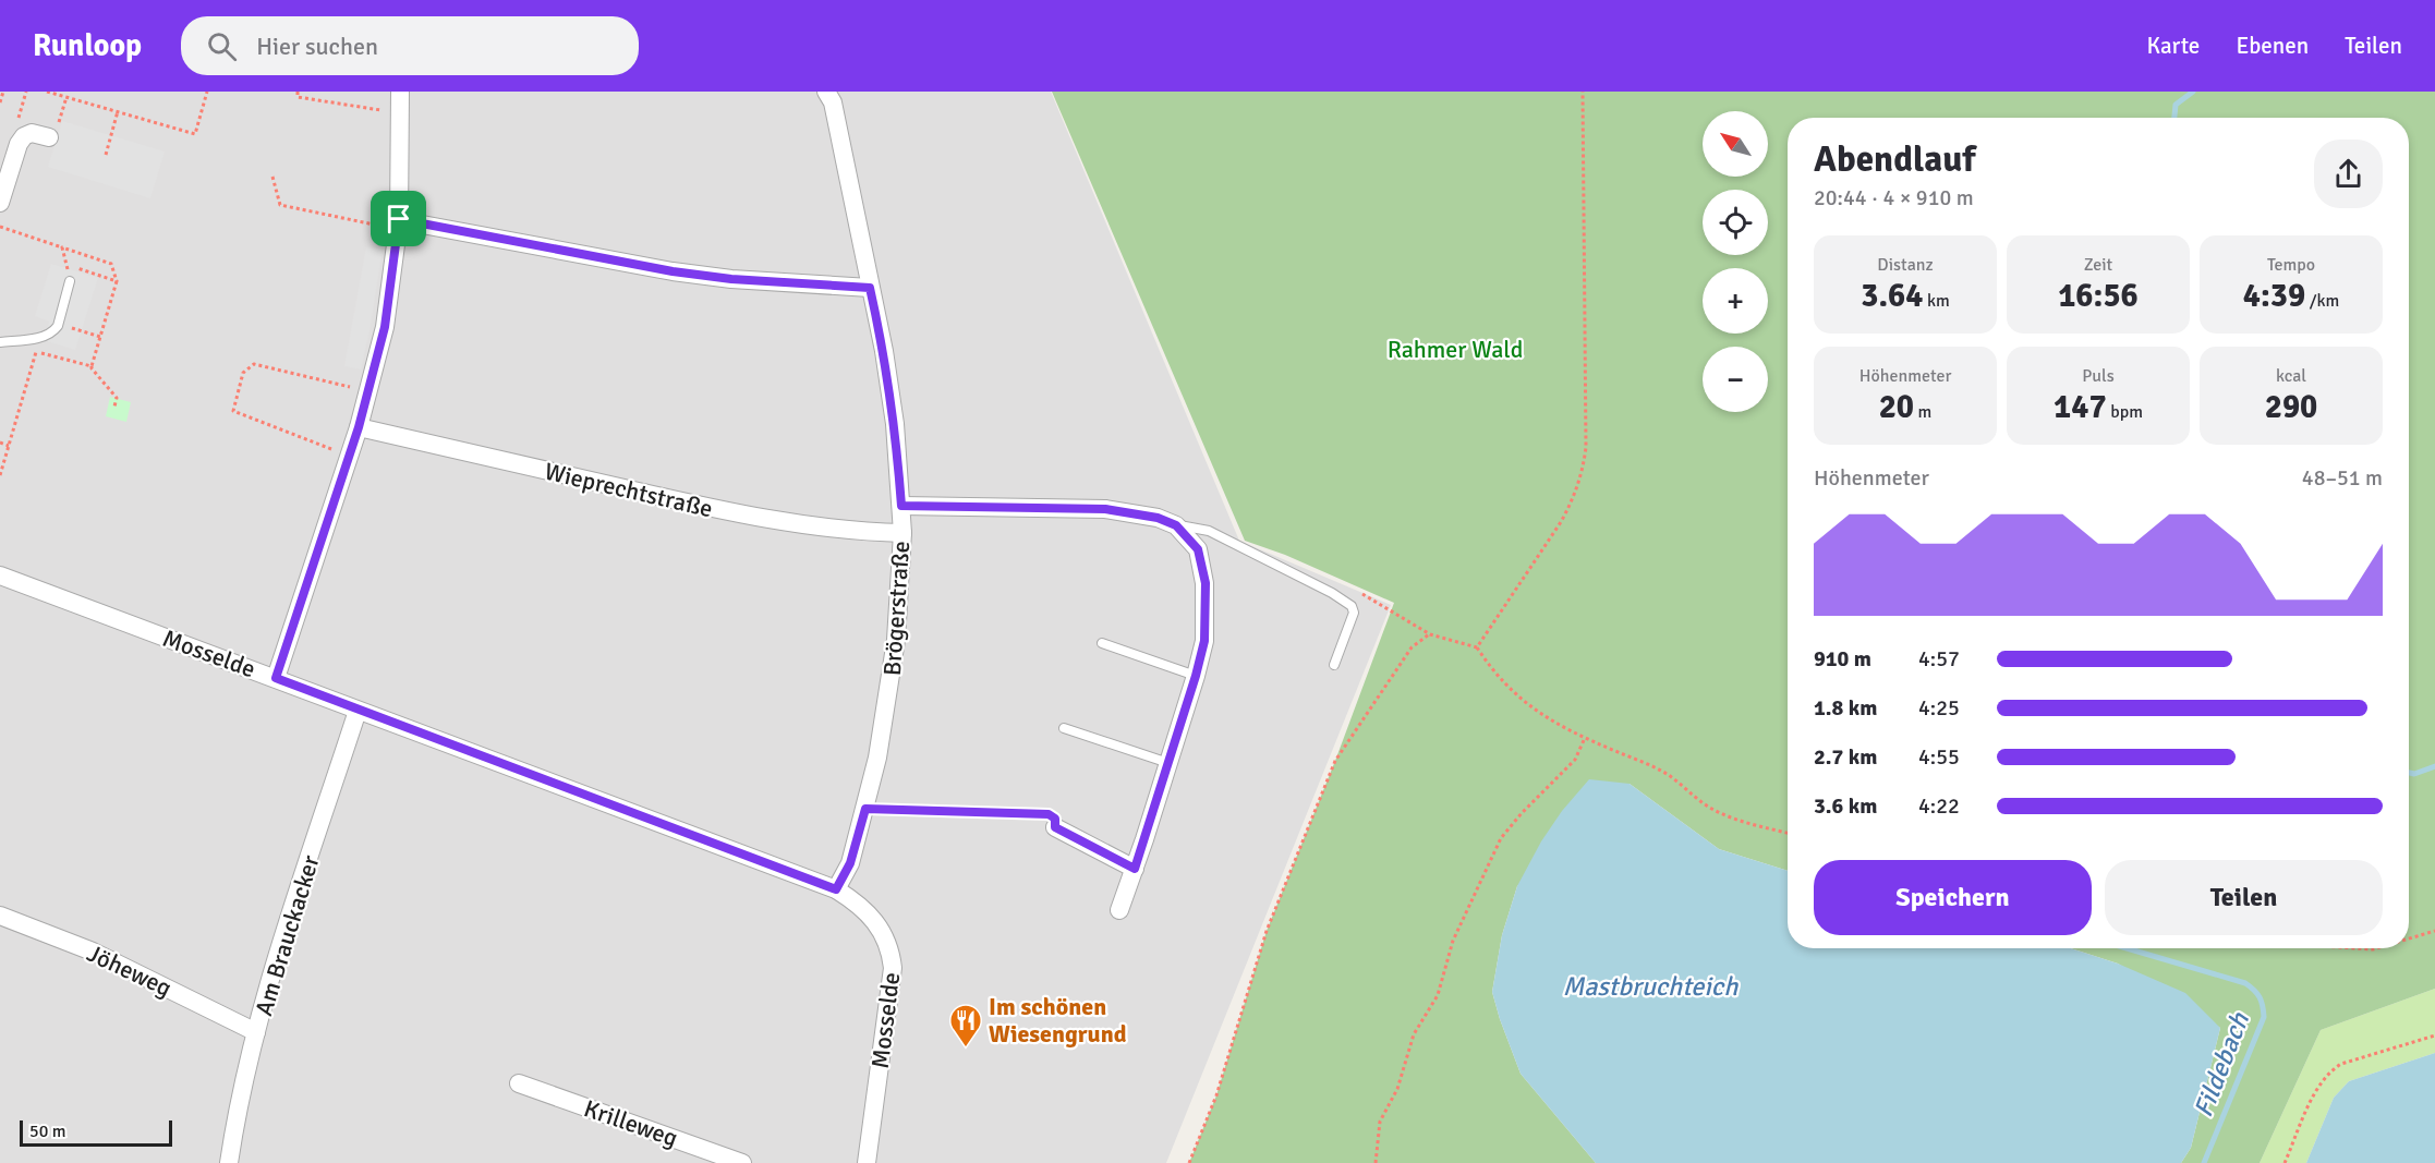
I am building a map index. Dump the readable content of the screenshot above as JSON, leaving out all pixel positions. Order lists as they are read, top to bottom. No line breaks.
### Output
{"streets":{"street":["Wieprechtstraße","Brögerstraße","Mosselde","Am Brauckacker","Jöheweg","Krilleweg"]},"crossings":[["Wieprechtstraße","Brögerstraße"],["Brögerstraße","Mosselde"],["Mosselde","Am Brauckacker"],["Am Brauckacker","Jöheweg"]],"water":["Mastbruchteich","Fildebach"],"parks":["Rahmer Wald"],"places":{"restaurant":["Im schönen Wiesengrund"]},"scale_bar":"50 m","north":"top left","page":{"header":"Runloop","search":"Hier suchen","nav":["Karte","Ebenen","Teilen"],"map_buttons":["+","−"],"heading":["Abendlauf","20:44 · 4 × 910 m"],"stats":[["Distanz","3.64 km"],["Zeit","16:56"],["Tempo","4:39 /km"],["Höhenmeter","20 m"],["Puls","147 bpm"],["kcal","290"]],"chart":["Höhenmeter","48–51 m"],"list":[{"name":"910 m","note":"4:57"},{"name":"1.8 km","note":"4:25"},{"name":"2.7 km","note":"4:55"},{"name":"3.6 km","note":"4:22"}],"buttons":["Speichern","Teilen"],"scale":"50 m"}}
